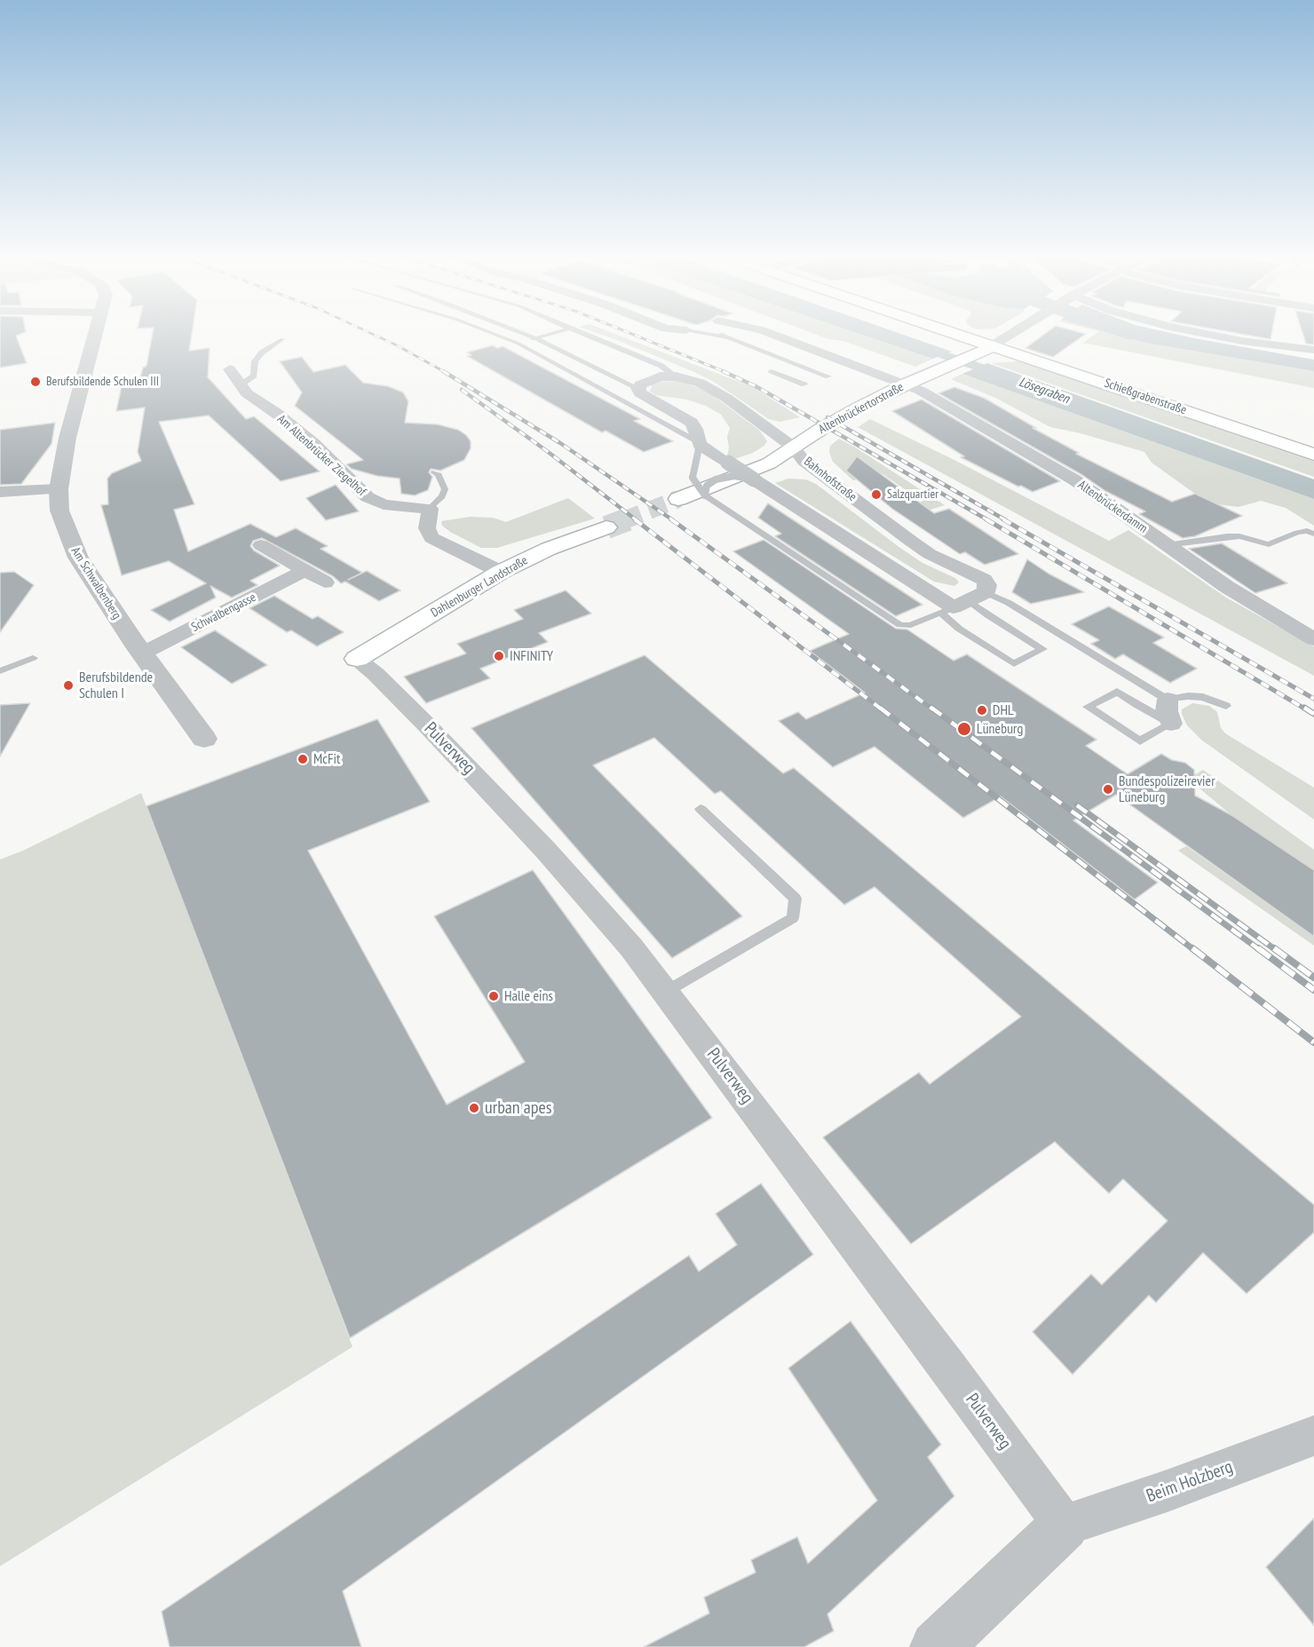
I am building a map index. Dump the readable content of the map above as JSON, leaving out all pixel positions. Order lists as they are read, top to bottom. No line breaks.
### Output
{"streets":{"main road":["Schießgrabenstraße","Altenbrückertorstraße","Dahlenburger Landstraße"],"street":["Am Altenbrücker Ziegelhof","Bahnhofstraße","Altenbrückerdamm","Am Schwalbenberg","Schwalbengasse","Pulverweg","Beim Holzberg"]},"crossings":[["Schießgrabenstraße","Altenbrückertorstraße"],["Altenbrückertorstraße","Bahnhofstraße"],["Altenbrückertorstraße","Altenbrückerdamm"],["Am Schwalbenberg","Schwalbengasse"],["Dahlenburger Landstraße","Pulverweg"],["Pulverweg","Beim Holzberg"]],"water":["Lösegraben"],"places":["Berufsbildende Schulen III","Salzquartier","INFINITY","Berufsbildende Schulen I","DHL","Lüneburg","McFit","Bundespolizeirevier Lüneburg","Halle eins","urban apes"]}
